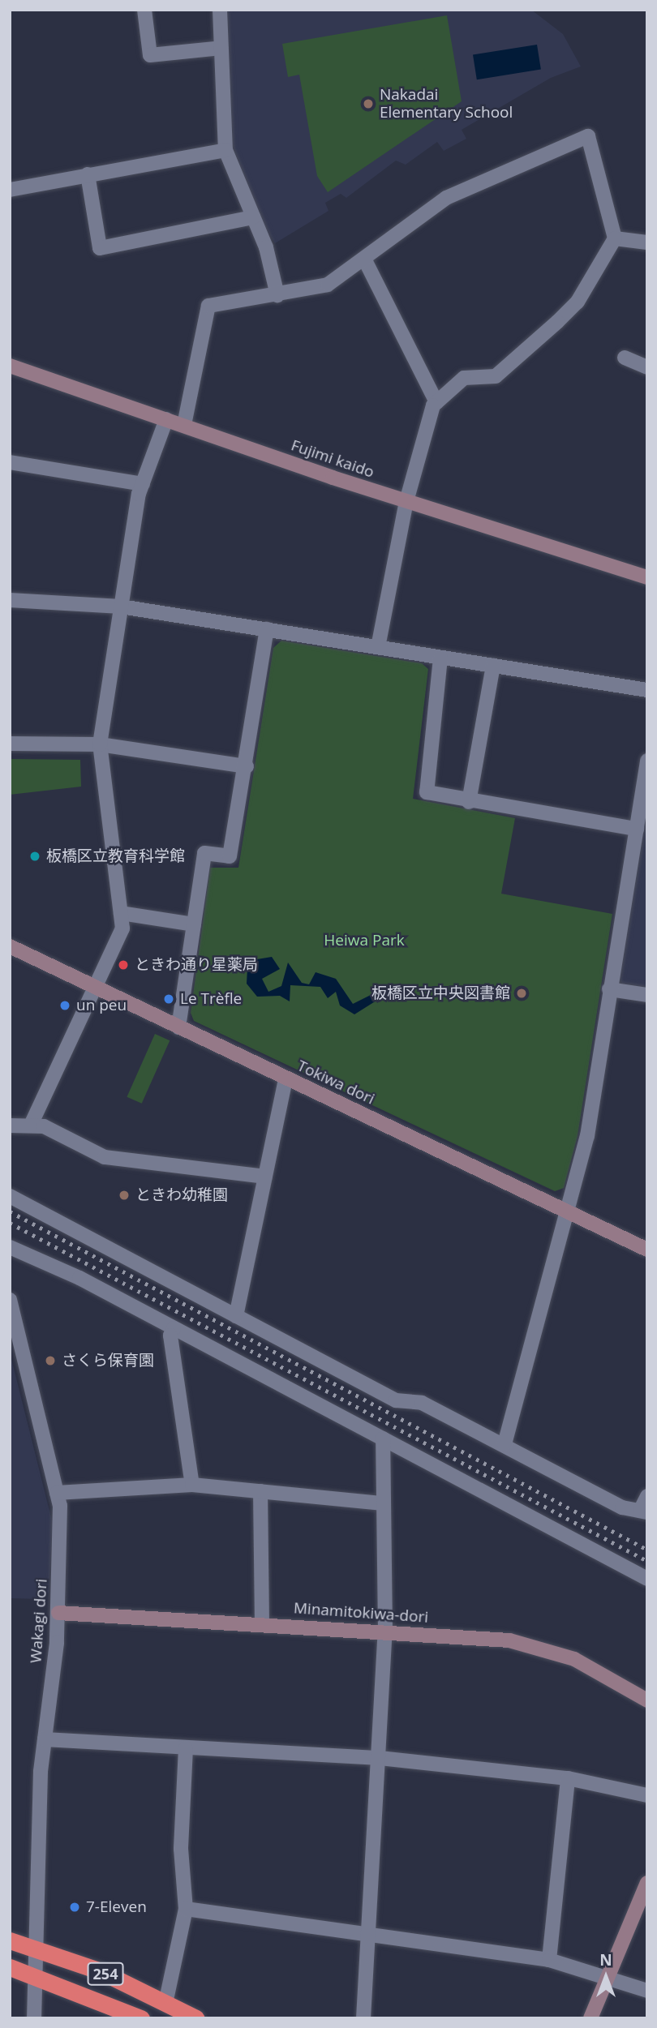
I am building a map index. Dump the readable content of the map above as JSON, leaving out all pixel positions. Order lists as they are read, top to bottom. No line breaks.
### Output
{"streets":{"highway":["254"],"street":["Fujimi kaido","Tokiwa dori","Minamitokiwa-dori","Wakagi dori"]},"crossings":[["Minamitokiwa-dori","Wakagi dori"],["Wakagi dori","254"]],"parks":["Heiwa Park"],"places":["Nakadai Elementary School","板橋区立教育科学館","ときわ通り星薬局","板橋区立中央図書館","Le Trèfle","un peu","ときわ幼稚園","さくら保育園","7-Eleven"],"north":"top"}
